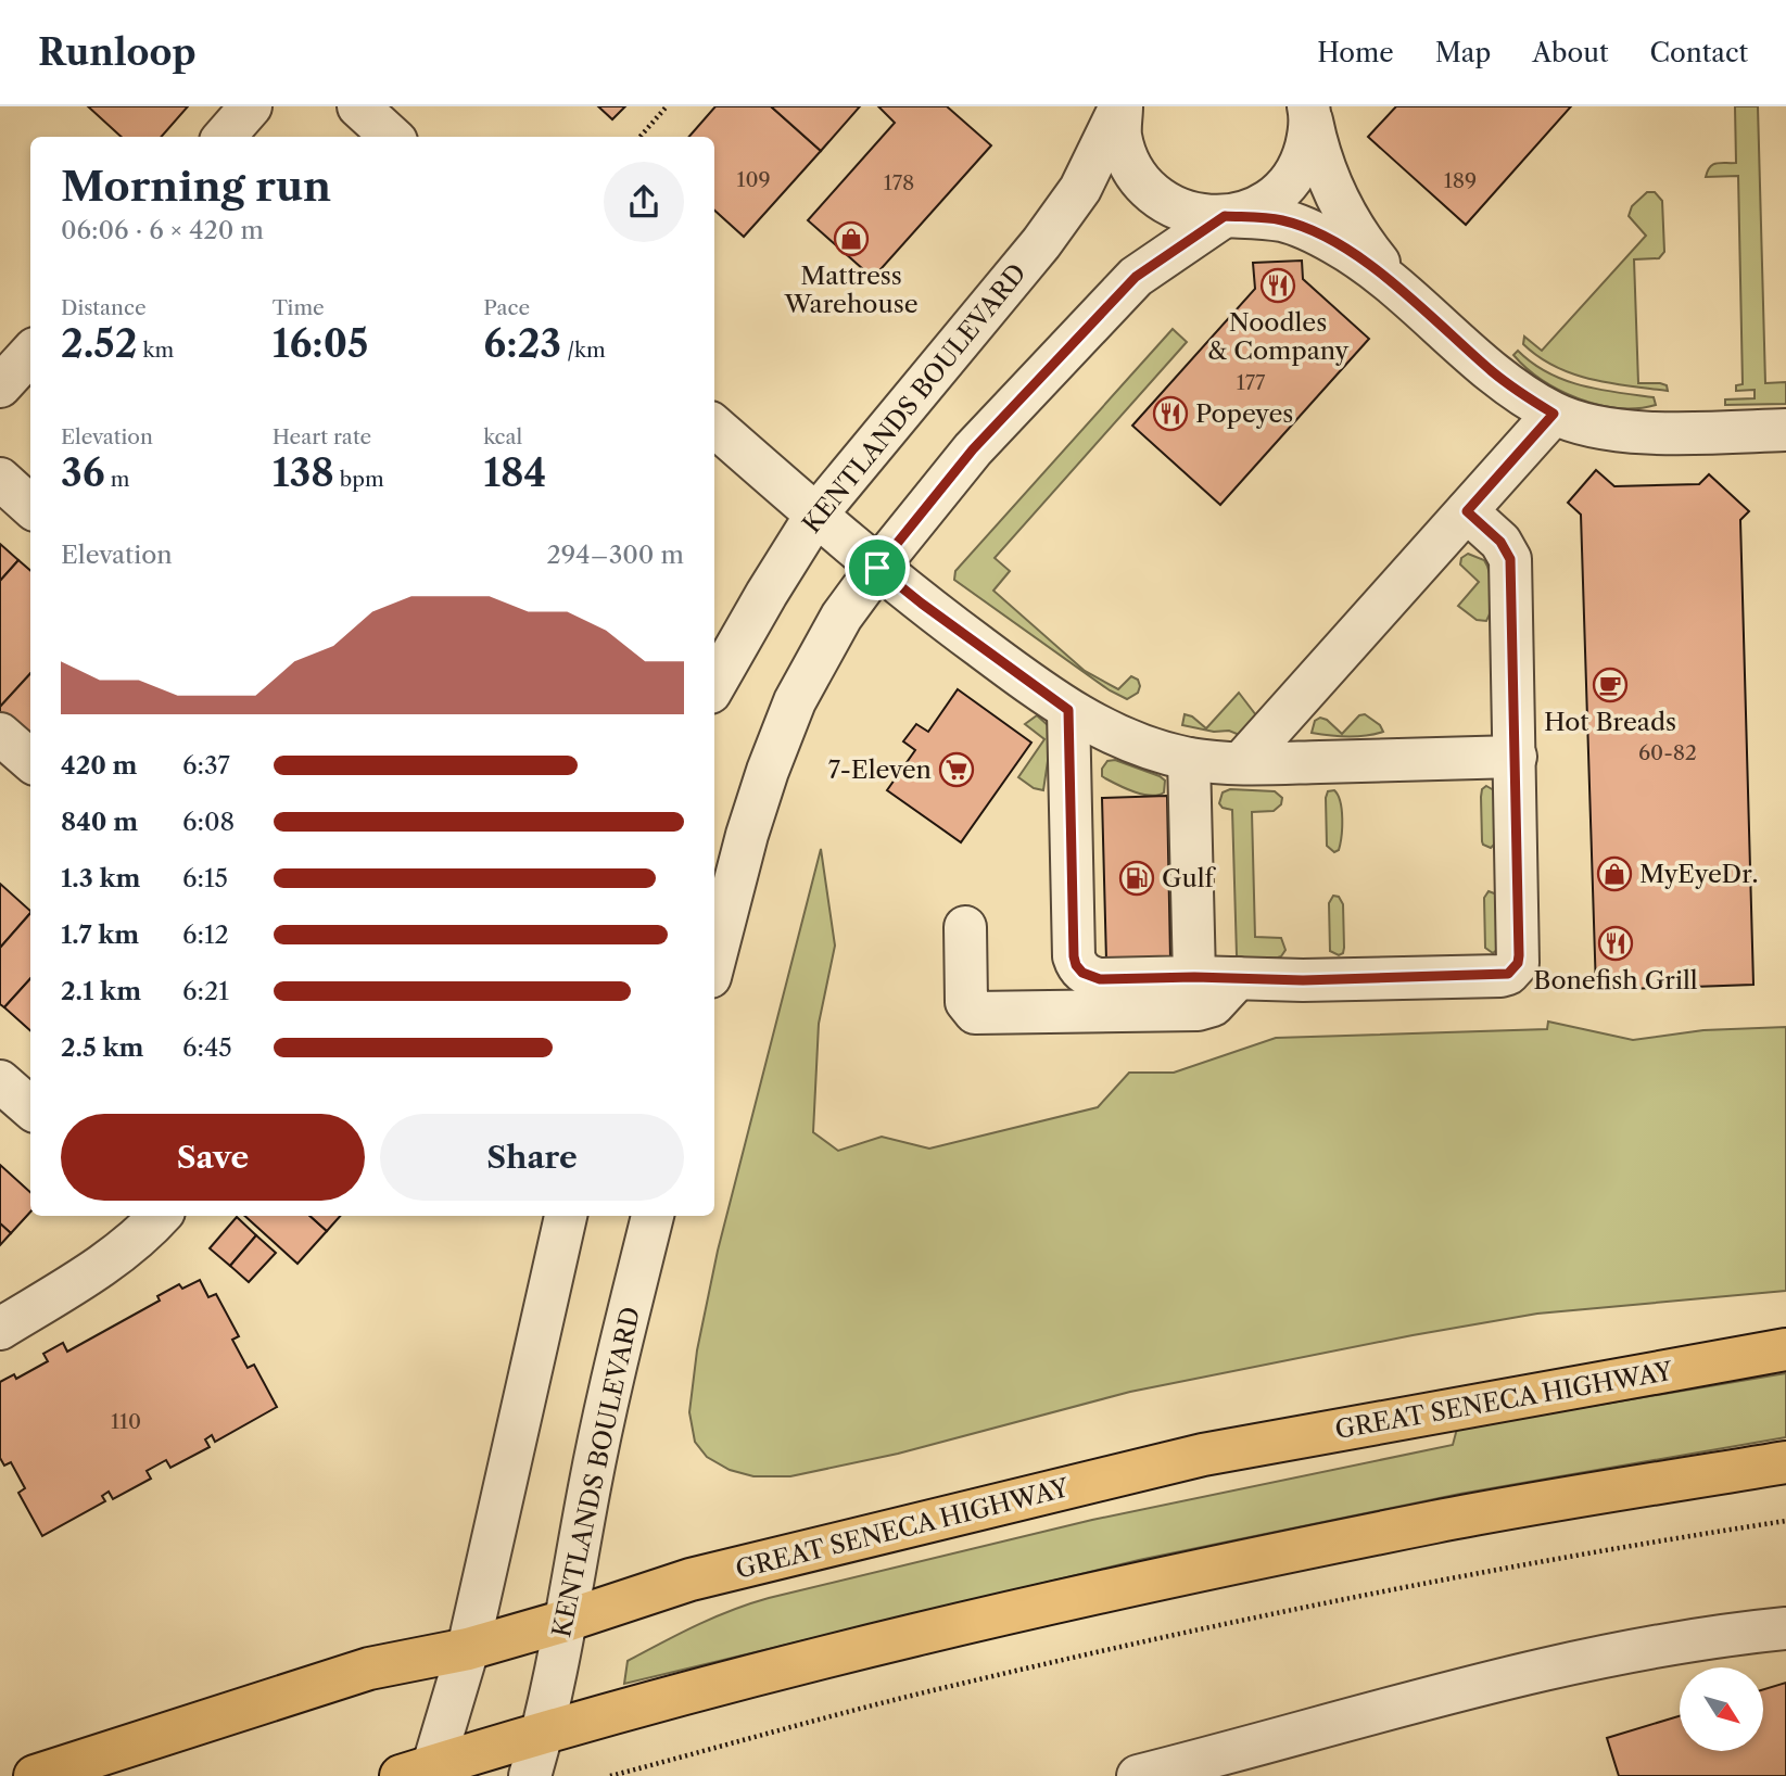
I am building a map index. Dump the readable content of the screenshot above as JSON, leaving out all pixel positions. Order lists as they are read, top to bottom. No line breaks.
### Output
{"streets":{"main road":["GREAT SENECA HIGHWAY"],"street":["KENTLANDS BOULEVARD"]},"crossings":[["KENTLANDS BOULEVARD","GREAT SENECA HIGHWAY"]],"places":{"shop":["Mattress Warehouse","MyEyeDr."],"restaurant":["Noodles & Company","Popeyes","Bonefish Grill"],"cafe":["Hot Breads"],"supermarket":["7-Eleven"],"fuel station":["Gulf"]},"house_numbers":["109","189","178","177","60-82","110"],"north":"bottom right","page":{"header":"Runloop","nav":["Home","Map","About","Contact"],"heading":["Morning run","06:06 · 6 × 420 m"],"stats":[["Distance","2.52 km"],["Time","16:05"],["Pace","6:23 /km"],["Elevation","36 m"],["Heart rate","138 bpm"],["kcal","184"]],"chart":["Elevation","294–300 m"],"list":[{"name":"420 m","note":"6:37"},{"name":"840 m","note":"6:08"},{"name":"1.3 km","note":"6:15"},{"name":"1.7 km","note":"6:12"},{"name":"2.1 km","note":"6:21"},{"name":"2.5 km","note":"6:45"}],"buttons":["Save","Share"]}}
